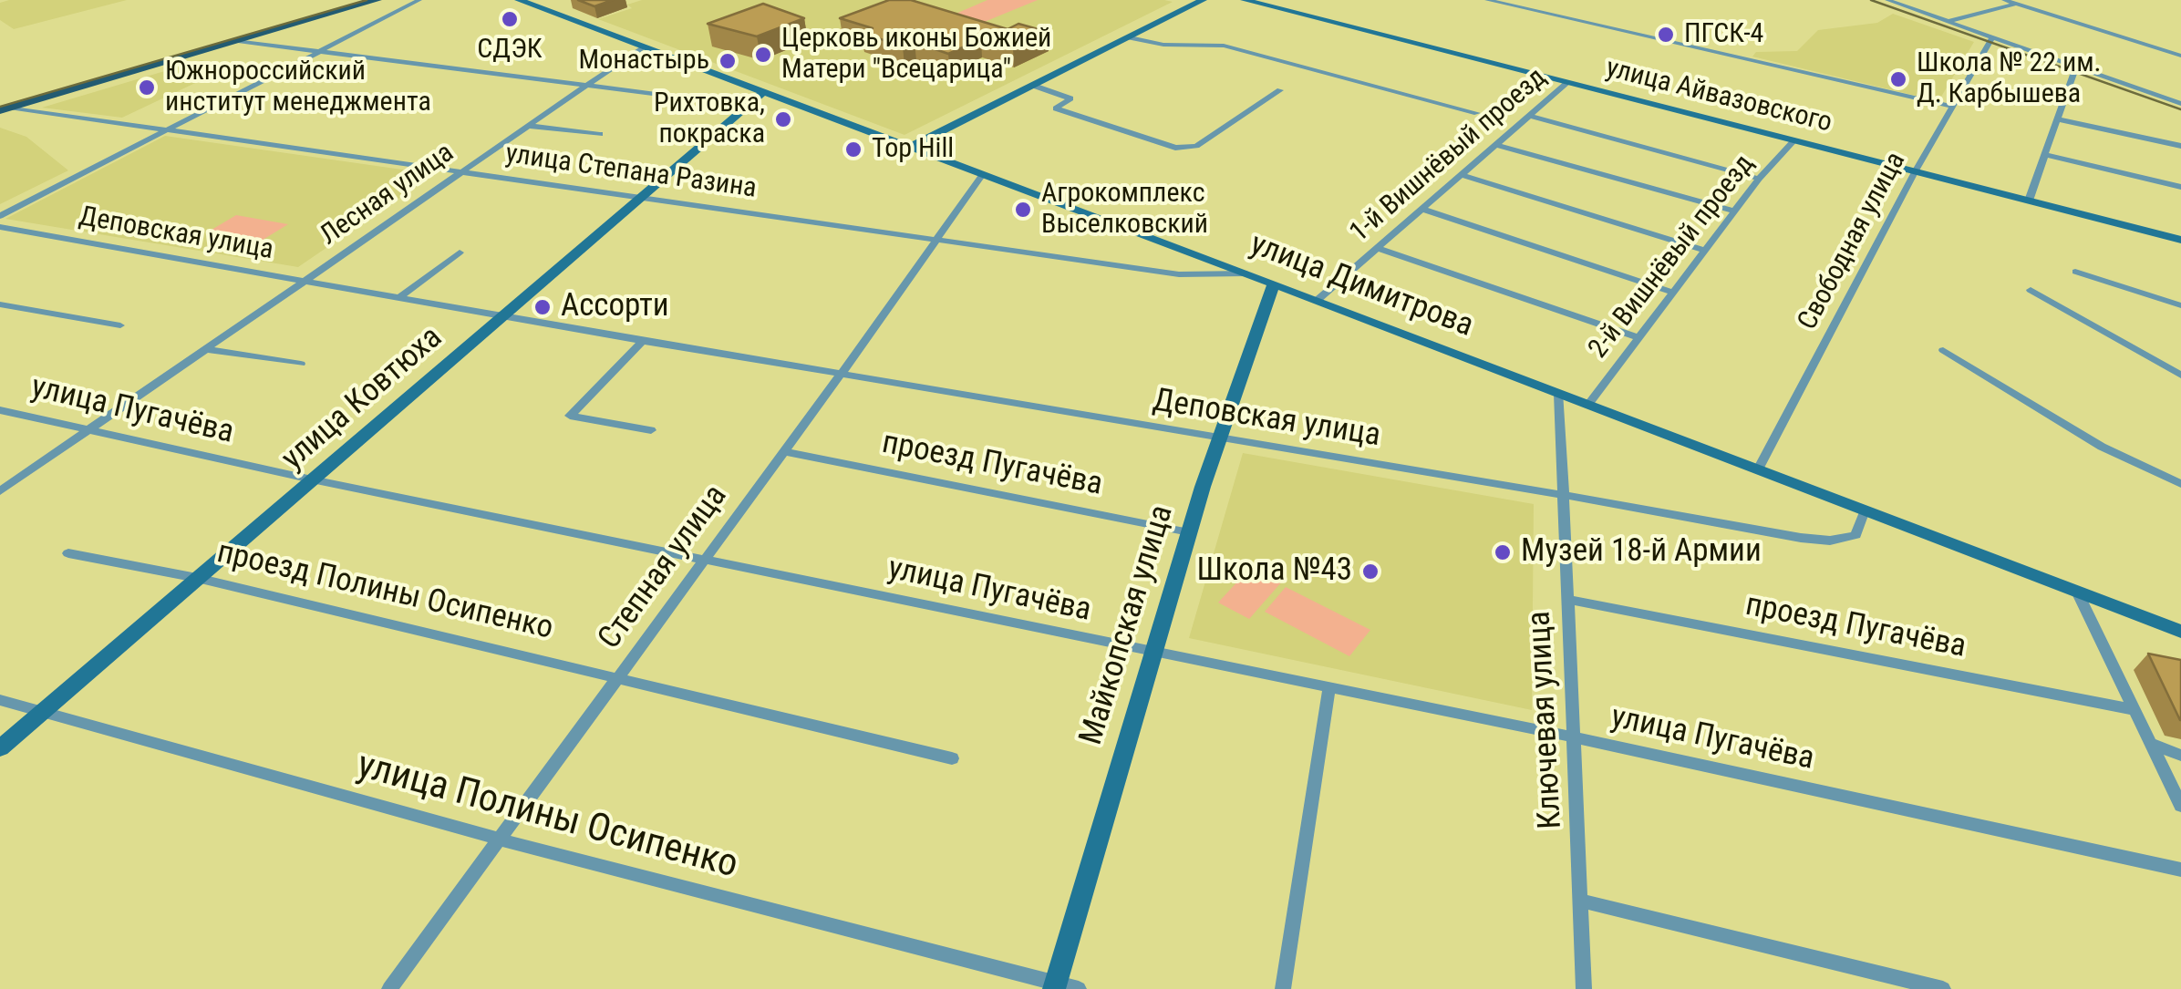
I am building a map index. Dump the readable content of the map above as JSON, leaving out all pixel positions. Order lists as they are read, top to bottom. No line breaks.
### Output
{"streets":{"street":["улица Айвазовского","1-й Вишнёвый проезд","улица Степана Разина","Лесная улица","Деповская улица","Свободная улица","2-й Вишнёвый проезд","улица Димитрова","улица Ковтюха","улица Пугачёва","проезд Пугачёва","Степная улица","проезд Полины Осипенко","Майкопская улица","Ключевая улица","улица Полины Осипенко"]},"crossings":[["улица Айвазовского","1-й Вишнёвый проезд"],["улица Айвазовского","Свободная улица"],["улица Айвазовского","2-й Вишнёвый проезд"],["1-й Вишнёвый проезд","улица Димитрова"],["улица Степана Разина","Лесная улица"],["улица Степана Разина","улица Димитрова"],["улица Степана Разина","улица Ковтюха"],["улица Степана Разина","Степная улица"],["Лесная улица","Деповская улица"],["Лесная улица","улица Димитрова"],["Лесная улица","улица Пугачёва"],["Деповская улица","улица Димитрова"],["Деповская улица","улица Ковтюха"],["Деповская улица","Степная улица"],["Деповская улица","Майкопская улица"],["Деповская улица","Ключевая улица"],["Свободная улица","улица Димитрова"],["2-й Вишнёвый проезд","улица Димитрова"],["улица Димитрова","улица Ковтюха"],["улица Димитрова","Степная улица"],["улица Димитрова","Майкопская улица"],["улица Димитрова","Ключевая улица"],["улица Ковтюха","улица Пугачёва"],["улица Ковтюха","проезд Полины Осипенко"],["улица Ковтюха","улица Полины Осипенко"],["улица Пугачёва","Степная улица"],["улица Пугачёва","Майкопская улица"],["улица Пугачёва","Ключевая улица"],["проезд Пугачёва","Степная улица"],["проезд Пугачёва","Майкопская улица"],["проезд Пугачёва","Ключевая улица"],["Степная улица","проезд Полины Осипенко"],["Степная улица","улица Полины Осипенко"],["Майкопская улица","улица Полины Осипенко"]],"places":["СДЭК","ПГСК-4","Церковь иконы Божией Матери \"Всецарица\"","Монастырь","Школа № 22 им. Д. Карбышева","Южнороссийский институт менеджмента","Рихтовка, покраска","Top Hill","Агрокомплекс Выселковский","Ассорти","Музей 18-й Армии","Школа №43"]}
